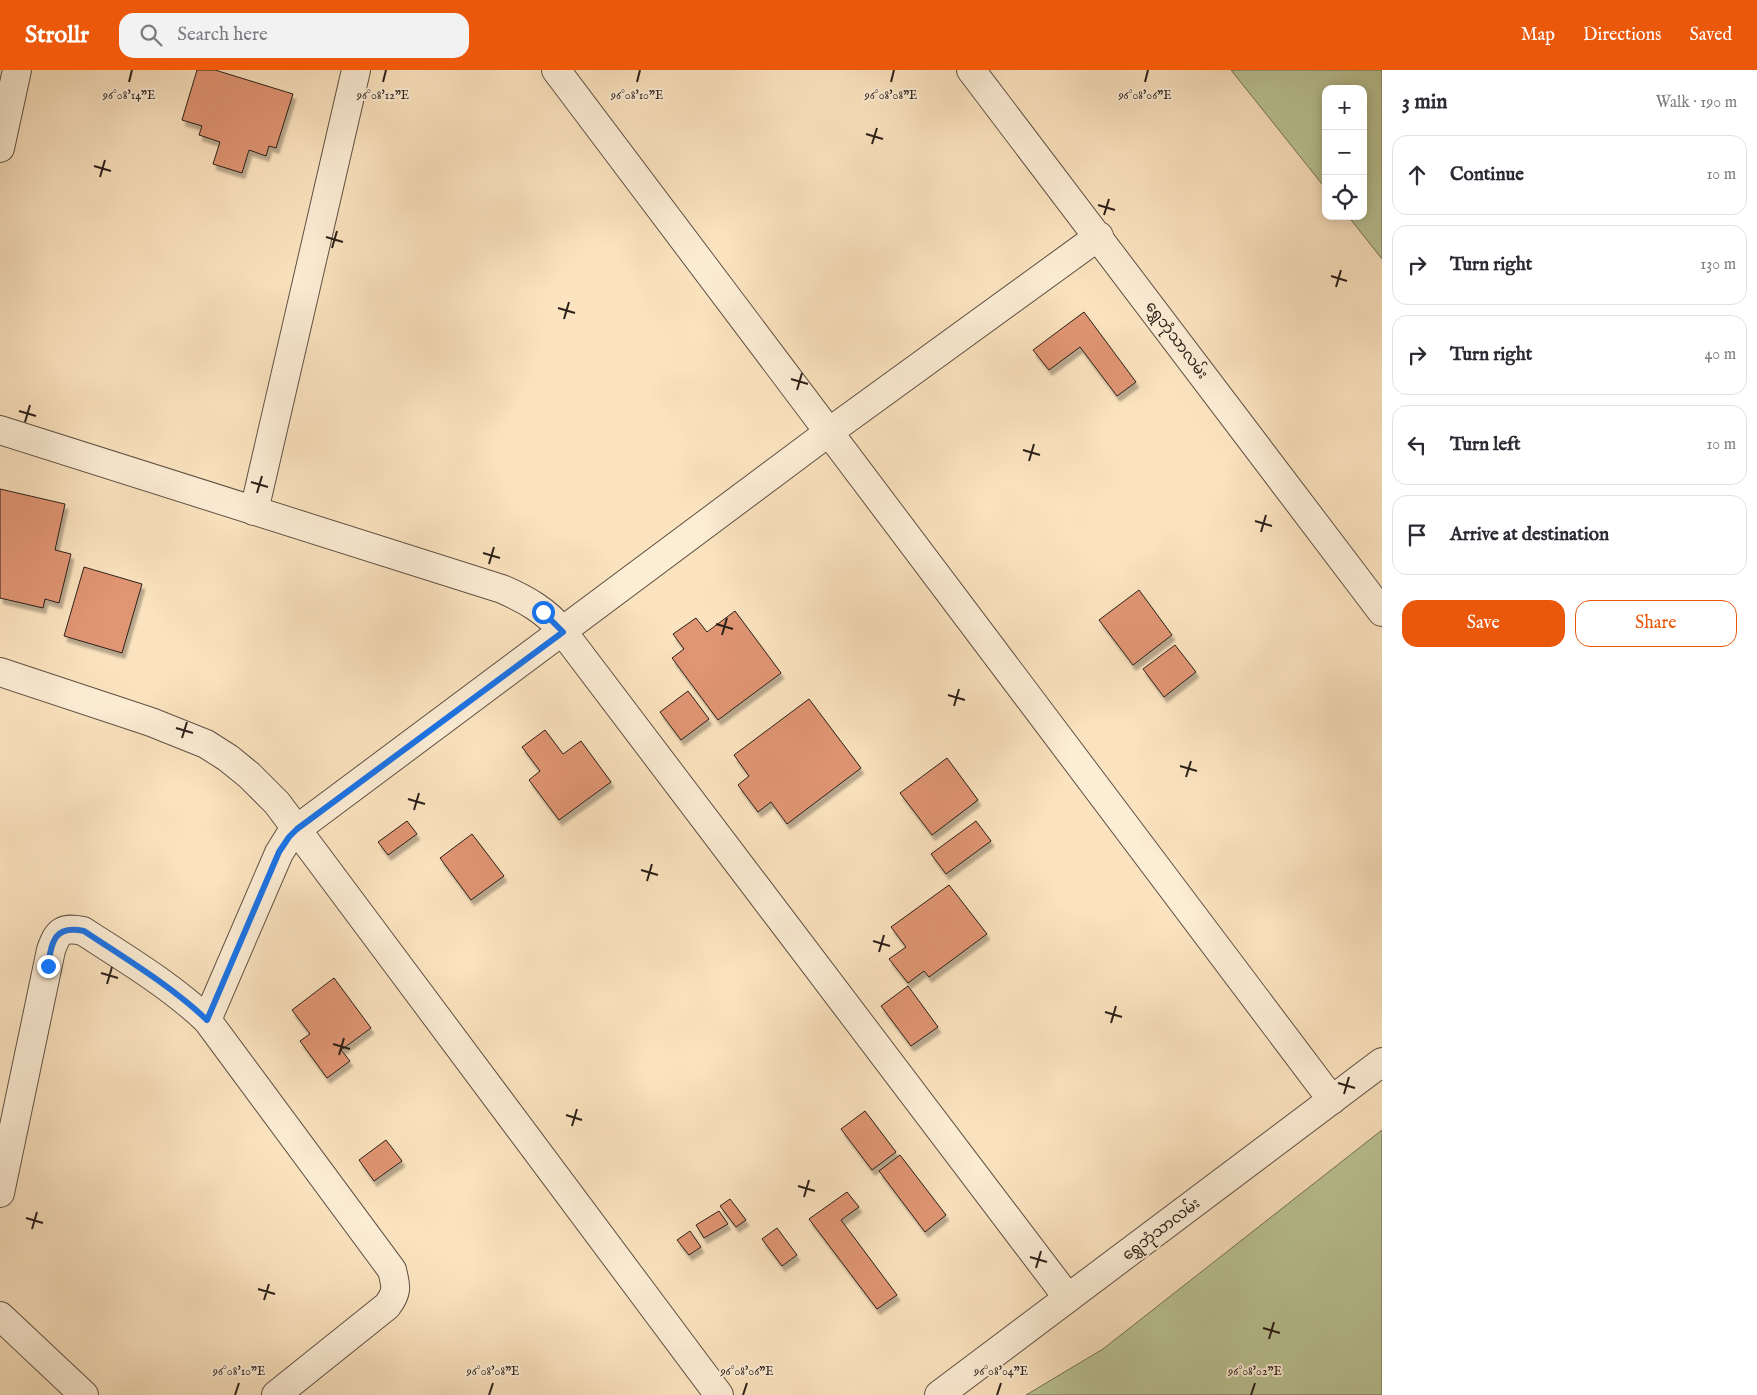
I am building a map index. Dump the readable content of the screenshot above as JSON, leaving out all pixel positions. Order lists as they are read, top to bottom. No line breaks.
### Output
{"streets":{"street":["ရွှေဘုံသာလမ်း"]},"page":{"header":"Strollr","search":"Search here","nav":["Map","Directions","Saved"],"heading":["3 min","Walk · 190 m"],"map_buttons":["+","−"],"list":[["Continue","10 m"],["Turn right","130 m"],["Turn right","40 m"],["Turn left","10 m"],"Arrive at destination"],"buttons":["Save","Share"]},"coordinates":["96°08'14\"E","96°08'12\"E","96°08'10\"E","96°08'08\"E","96°08'06\"E","96°08'04\"E","96°08'02\"E"]}
